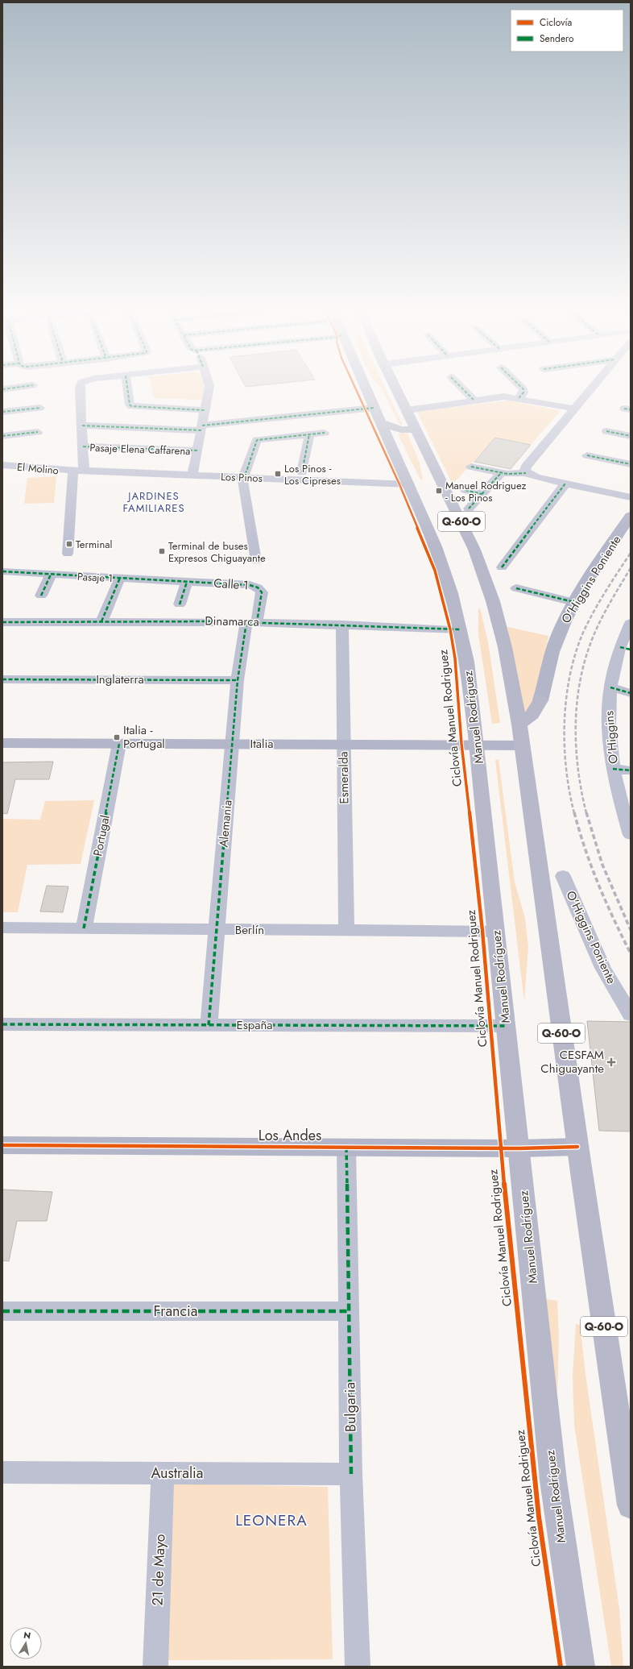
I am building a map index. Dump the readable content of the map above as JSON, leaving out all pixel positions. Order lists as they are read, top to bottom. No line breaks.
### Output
{"streets":{"main road":["Q-60-O","Manuel Rodríguez"],"street":["Pasaje Elena Caffarena","El Molino","Los Pinos","Pasaje 1","O'Higgins Poniente","Calle 1","Dinamarca","Inglaterra","O'Higgins","Italia","Esmeralda","Alemania","Portugal","Berlín","España","Los Andes","Francia","Bulgaria","Australia","21 de Mayo"],"cycle path":["Ciclovía Manuel Rodriguez"]},"crossings":[["El Molino","Los Pinos"],["Los Pinos","Manuel Rodríguez"],["Q-60-O","Italia"],["Q-60-O","Los Andes"],["Pasaje 1","Calle 1"],["Calle 1","Dinamarca"],["Calle 1","Alemania"],["Dinamarca","Manuel Rodríguez"],["Dinamarca","Esmeralda"],["Dinamarca","Alemania"],["Inglaterra","Alemania"],["Manuel Rodríguez","Italia"],["Manuel Rodríguez","Berlín"],["Manuel Rodríguez","España"],["Manuel Rodríguez","Los Andes"],["Italia","Esmeralda"],["Italia","Alemania"],["Italia","Portugal"],["Esmeralda","Berlín"],["Alemania","Berlín"],["Alemania","España"],["Portugal","Berlín"],["Los Andes","Bulgaria"],["Francia","Bulgaria"],["Bulgaria","Australia"],["Australia","21 de Mayo"]],"districts":["JARDINES FAMILIARES","LEONERA"],"places":{"transit":["Los Pinos - Los Cipreses","Manuel Rodriguez - Los Pinos","Terminal","Terminal de buses Expresos Chiguayante","Italia - Portugal"],"health":["CESFAM Chiguayante"]},"legend":["Ciclovía","Sendero"],"north":"top"}
